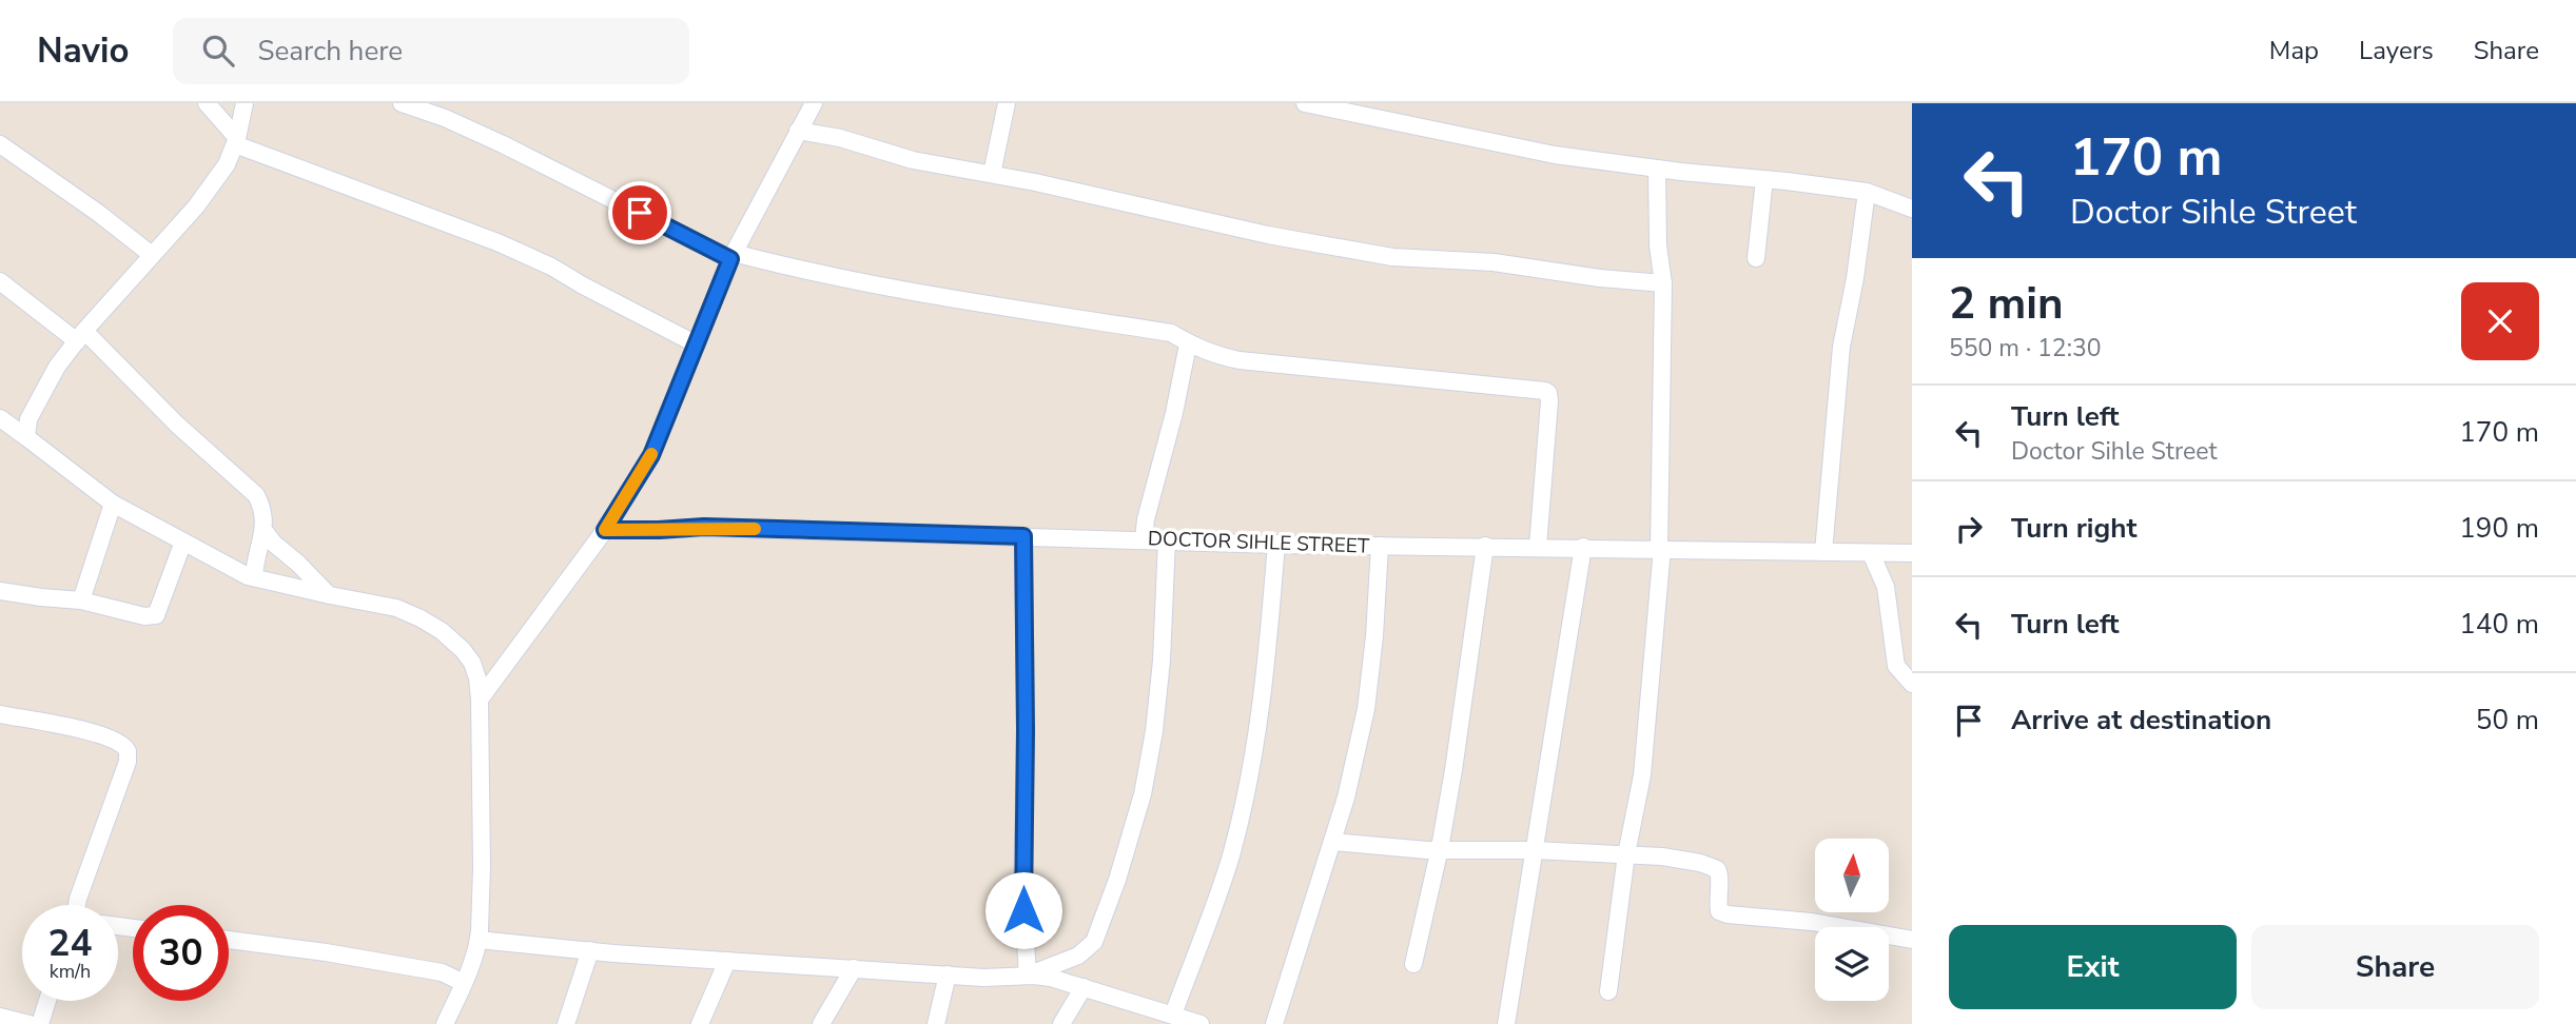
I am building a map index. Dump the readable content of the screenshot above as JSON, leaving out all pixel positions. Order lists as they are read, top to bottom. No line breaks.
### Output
{"streets":{"street":["DOCTOR SIHLE STREET"]},"north":"top","page":{"header":"Navio","search":"Search here","nav":["Map","Layers","Share"],"turn":["170 m","Doctor Sihle Street"],"heading":["2 min","550 m · 12:30"],"list":[{"name":"Turn left","note":"Doctor Sihle Street","value":"170 m"},{"name":"Turn right","value":"190 m"},{"name":"Turn left","value":"140 m"},{"name":"Arrive at destination","value":"50 m"}],"speed":"24 km/h","limit":"30","buttons":["Exit","Share"]}}
